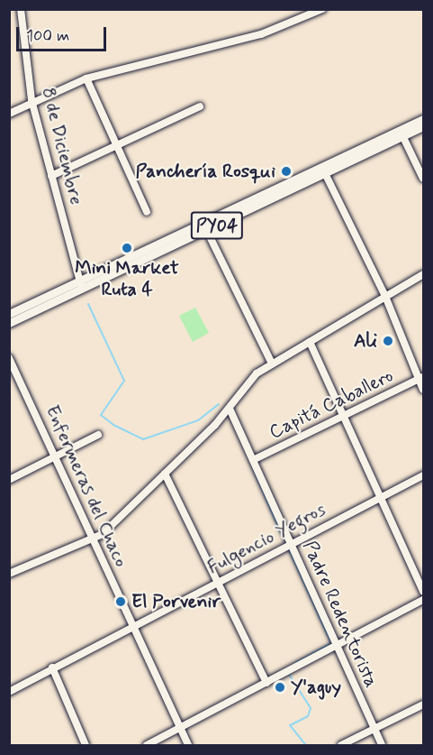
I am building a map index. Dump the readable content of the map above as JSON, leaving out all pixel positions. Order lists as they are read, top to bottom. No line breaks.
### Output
{"streets":{"main road":["PY04"],"street":["8 de Diciembre","Capitá Caballero","Enfermeras del Chaco","Fulgencio Yegros","Padre Redentorista"]},"crossings":[["8 de Diciembre","PY04"],["Capitá Caballero","Padre Redentorista"],["Enfermeras del Chaco","Fulgencio Yegros"],["Fulgencio Yegros","Padre Redentorista"]],"places":["Panchería Rosqui","Mini Market Ruta 4","Ali","El Porvenir","Y'aguy"],"scale_bar":"100 m"}
